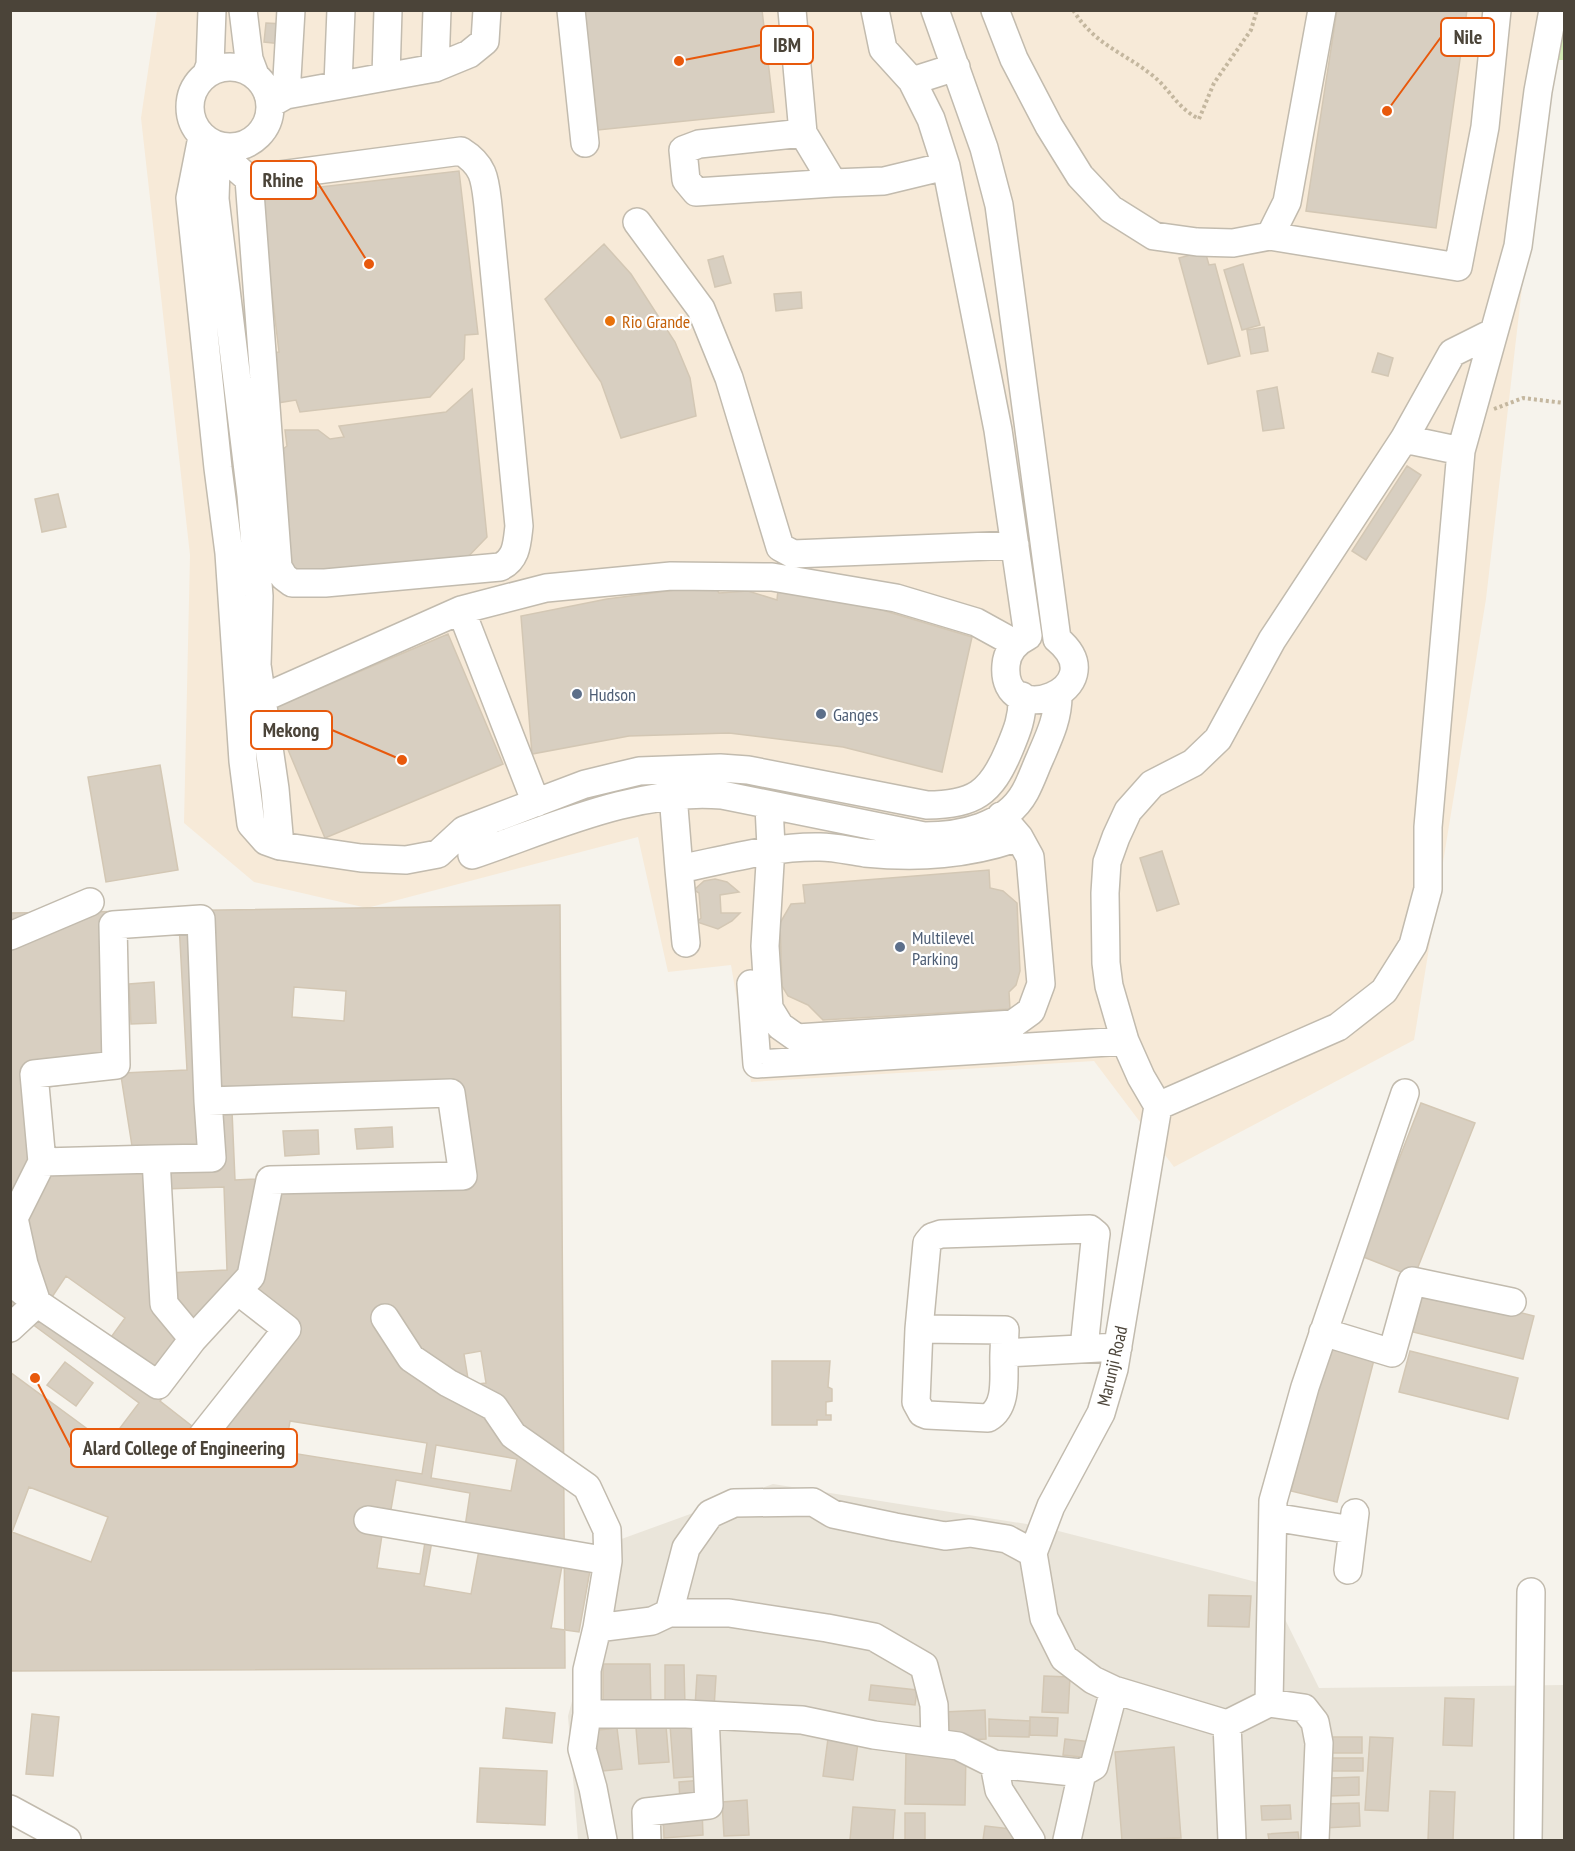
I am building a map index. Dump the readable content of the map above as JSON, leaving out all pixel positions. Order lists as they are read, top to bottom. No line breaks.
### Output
{"streets":{"street":["Marunji Road"]},"places":["IBM","Nile","Rhine","Rio Grande","Hudson","Ganges","Mekong","Multilevel Parking","Alard College of Engineering"]}
